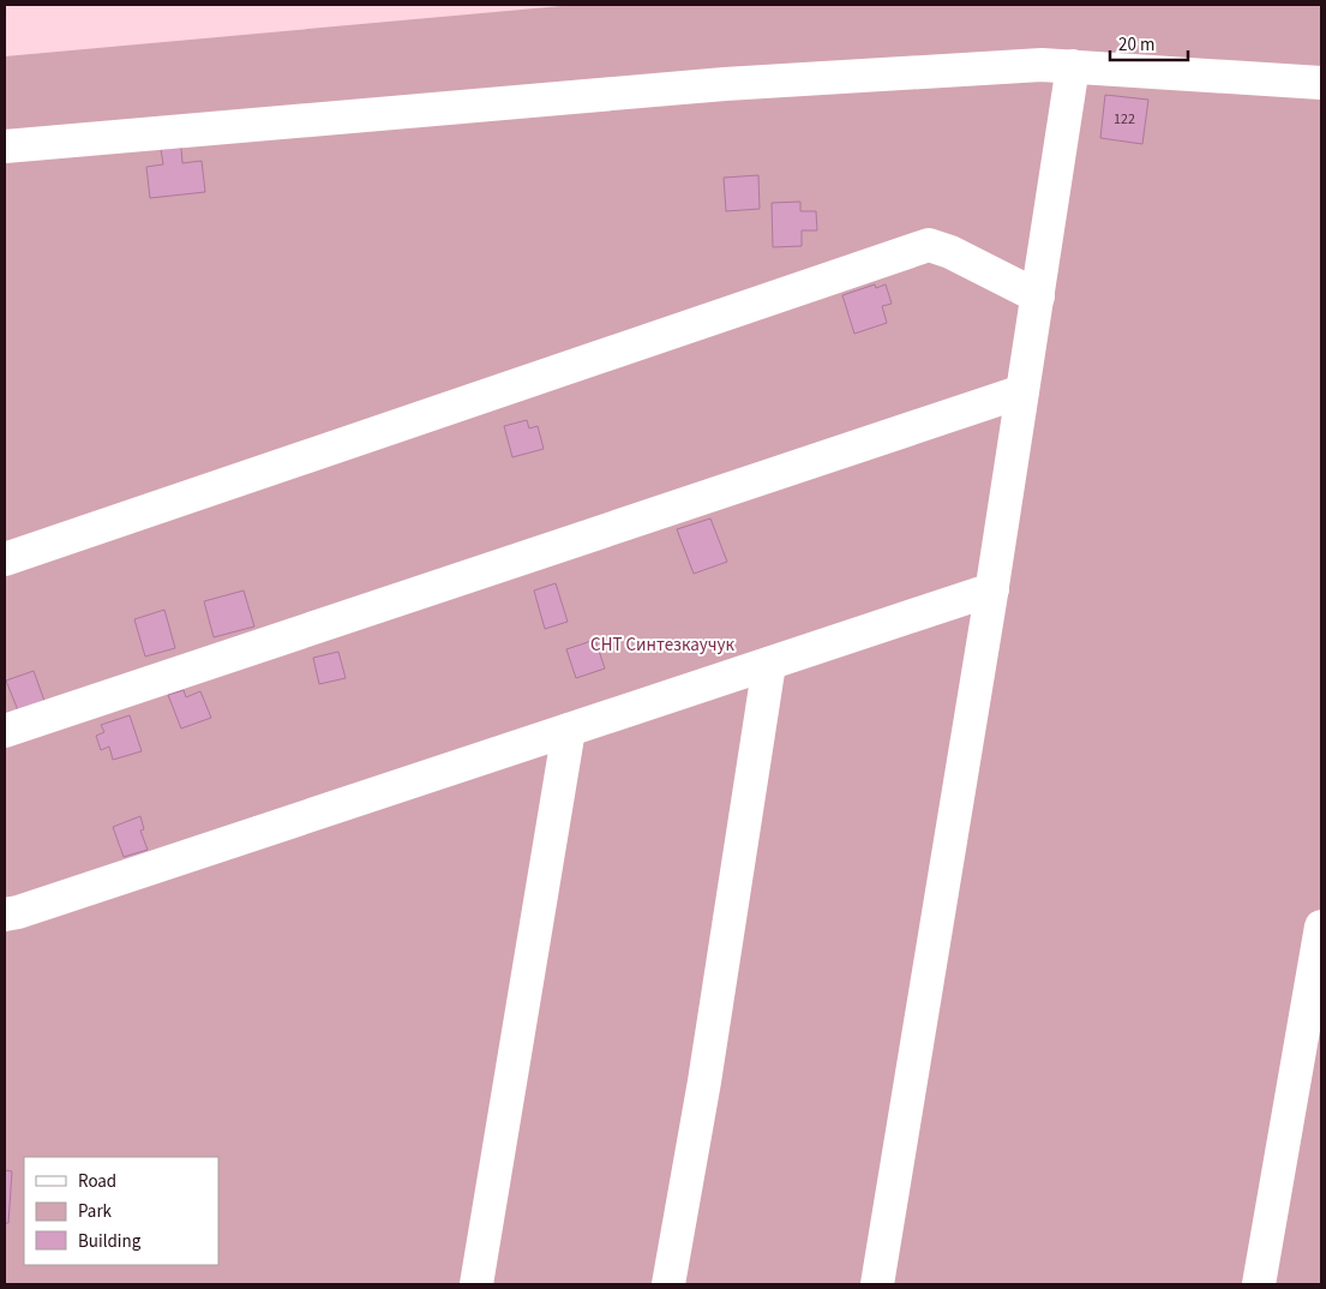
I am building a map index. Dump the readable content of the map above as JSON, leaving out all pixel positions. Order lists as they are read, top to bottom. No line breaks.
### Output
{"parks":["СНТ Синтезкаучук"],"house_numbers":["122"],"legend":["Road","Park","Building"],"scale_bar":"20 m"}
